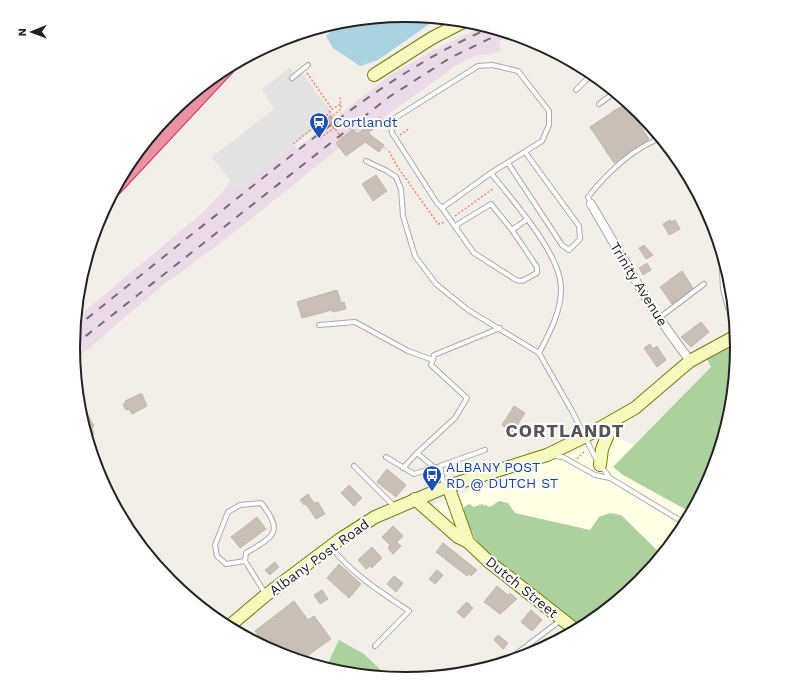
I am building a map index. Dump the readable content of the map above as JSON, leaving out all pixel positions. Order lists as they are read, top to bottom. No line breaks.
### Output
{"streets":{"main road":["Albany Post Road","Dutch Street"],"street":["Trinity Avenue"]},"crossings":[["Trinity Avenue","Albany Post Road"],["Albany Post Road","Dutch Street"]],"districts":["CORTLANDT"],"places":{"station":["Cortlandt"],"bus stop":["ALBANY POST RD @ DUTCH ST"]},"north":"left"}
